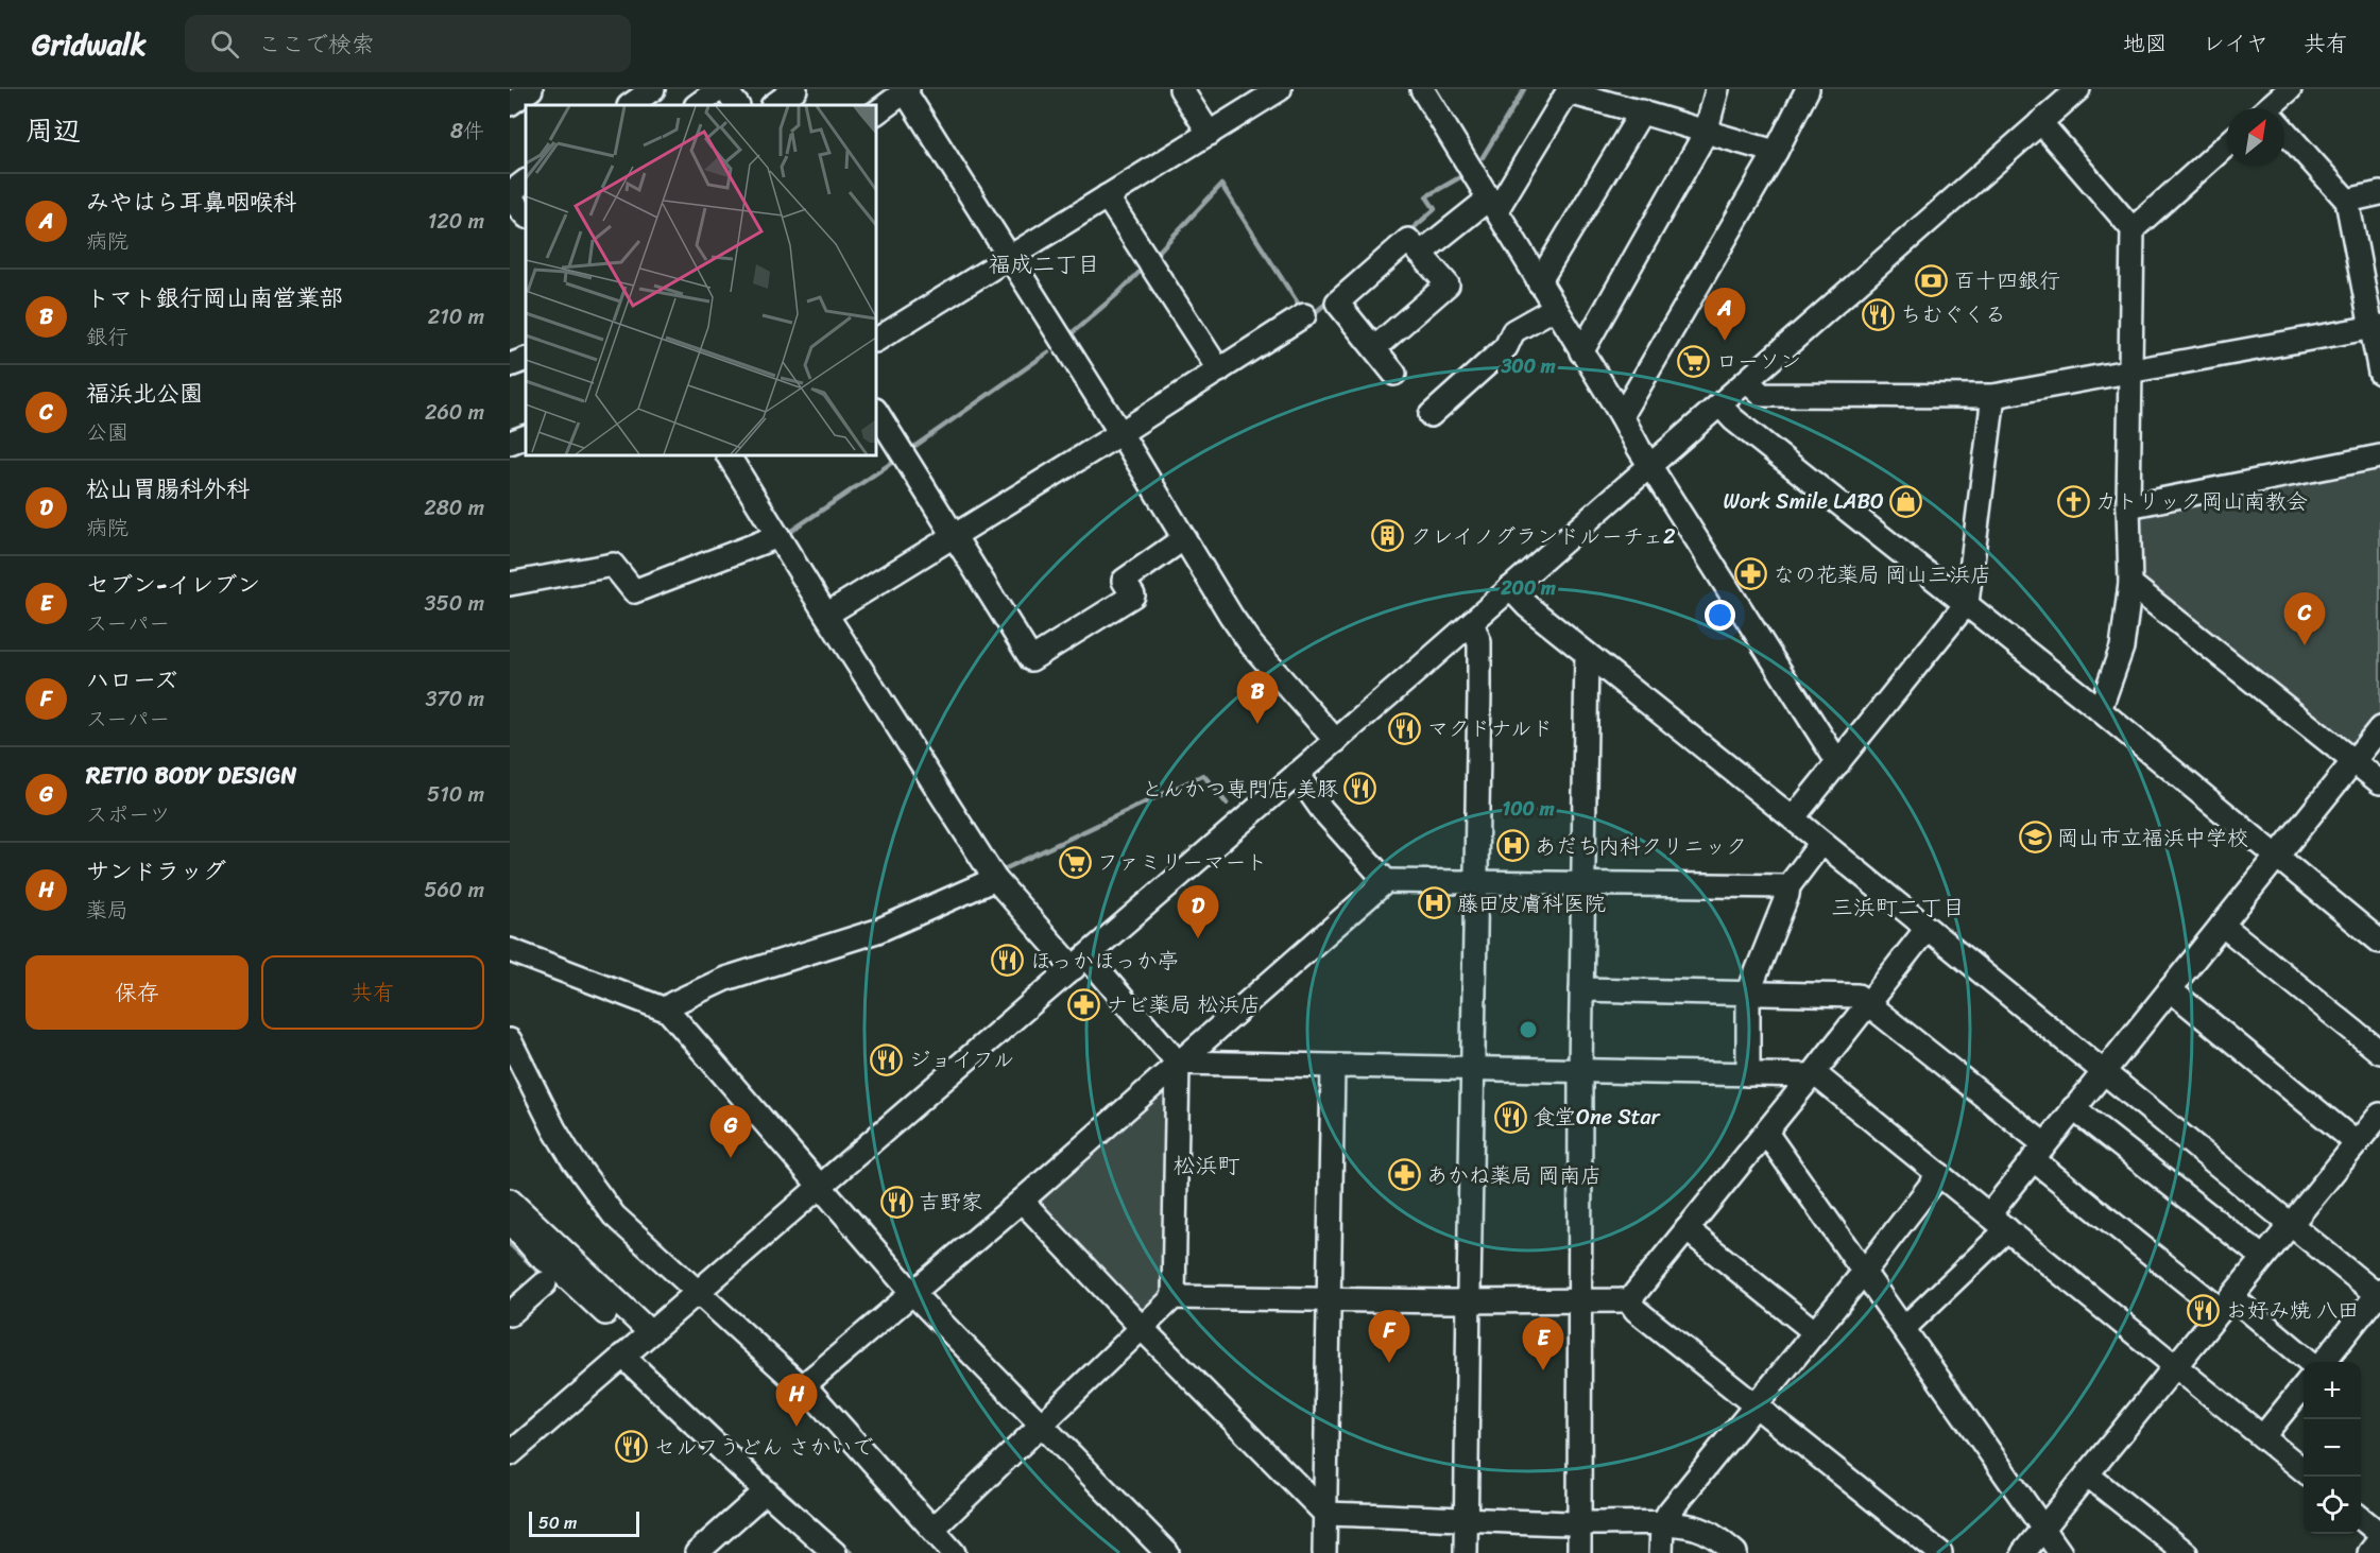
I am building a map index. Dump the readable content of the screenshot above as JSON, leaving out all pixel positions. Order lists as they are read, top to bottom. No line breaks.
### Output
{"districts":["福成二丁目","三浜町二丁目","松浜町"],"places":{"bank":["百十四銀行"],"restaurant":["ちむぐくる","マクドナルド","とんかつ専門店 美豚","ほっかほっか亭","ジョイフル","食堂One Star","吉野家","お好み焼 八田","セルフうどん さかいで"],"supermarket":["ローソン","ファミリーマート"],"shop":["Work Smile LABO"],"church":["カトリック岡山南教会"],"building":["クレイノグランドルーチェ2"],"pharmacy":["なの花薬局 岡山三浜店","ナビ薬局 松浜店","あかね薬局 岡南店"],"school or university":["岡山市立福浜中学校"],"hospital":["あだち内科クリニック","藤田皮膚科医院"]},"scale_bar":"50 m","north":"top right","page":{"header":"Gridwalk","search":"ここで検索","nav":["地図","レイヤ","共有"],"heading":["周辺","8件"],"list":[{"mark":"A","name":"みやはら耳鼻咽喉科","note":"病院","value":"120 m"},{"mark":"B","name":"トマト銀行岡山南営業部","note":"銀行","value":"210 m"},{"mark":"C","name":"福浜北公園","note":"公園","value":"260 m"},{"mark":"D","name":"松山胃腸科外科","note":"病院","value":"280 m"},{"mark":"E","name":"セブン-イレブン","note":"スーパー","value":"350 m"},{"mark":"F","name":"ハローズ","note":"スーパー","value":"370 m"},{"mark":"G","name":"RETIO BODY DESIGN","note":"スポーツ","value":"510 m"},{"mark":"H","name":"サンドラッグ","note":"薬局","value":"560 m"}],"pins":["A","C","B","D","G","F","E","H"],"buttons":["保存","共有"],"map_buttons":["+","−"],"scale":"50 m"},"rings":["300 m","200 m","100 m"]}
